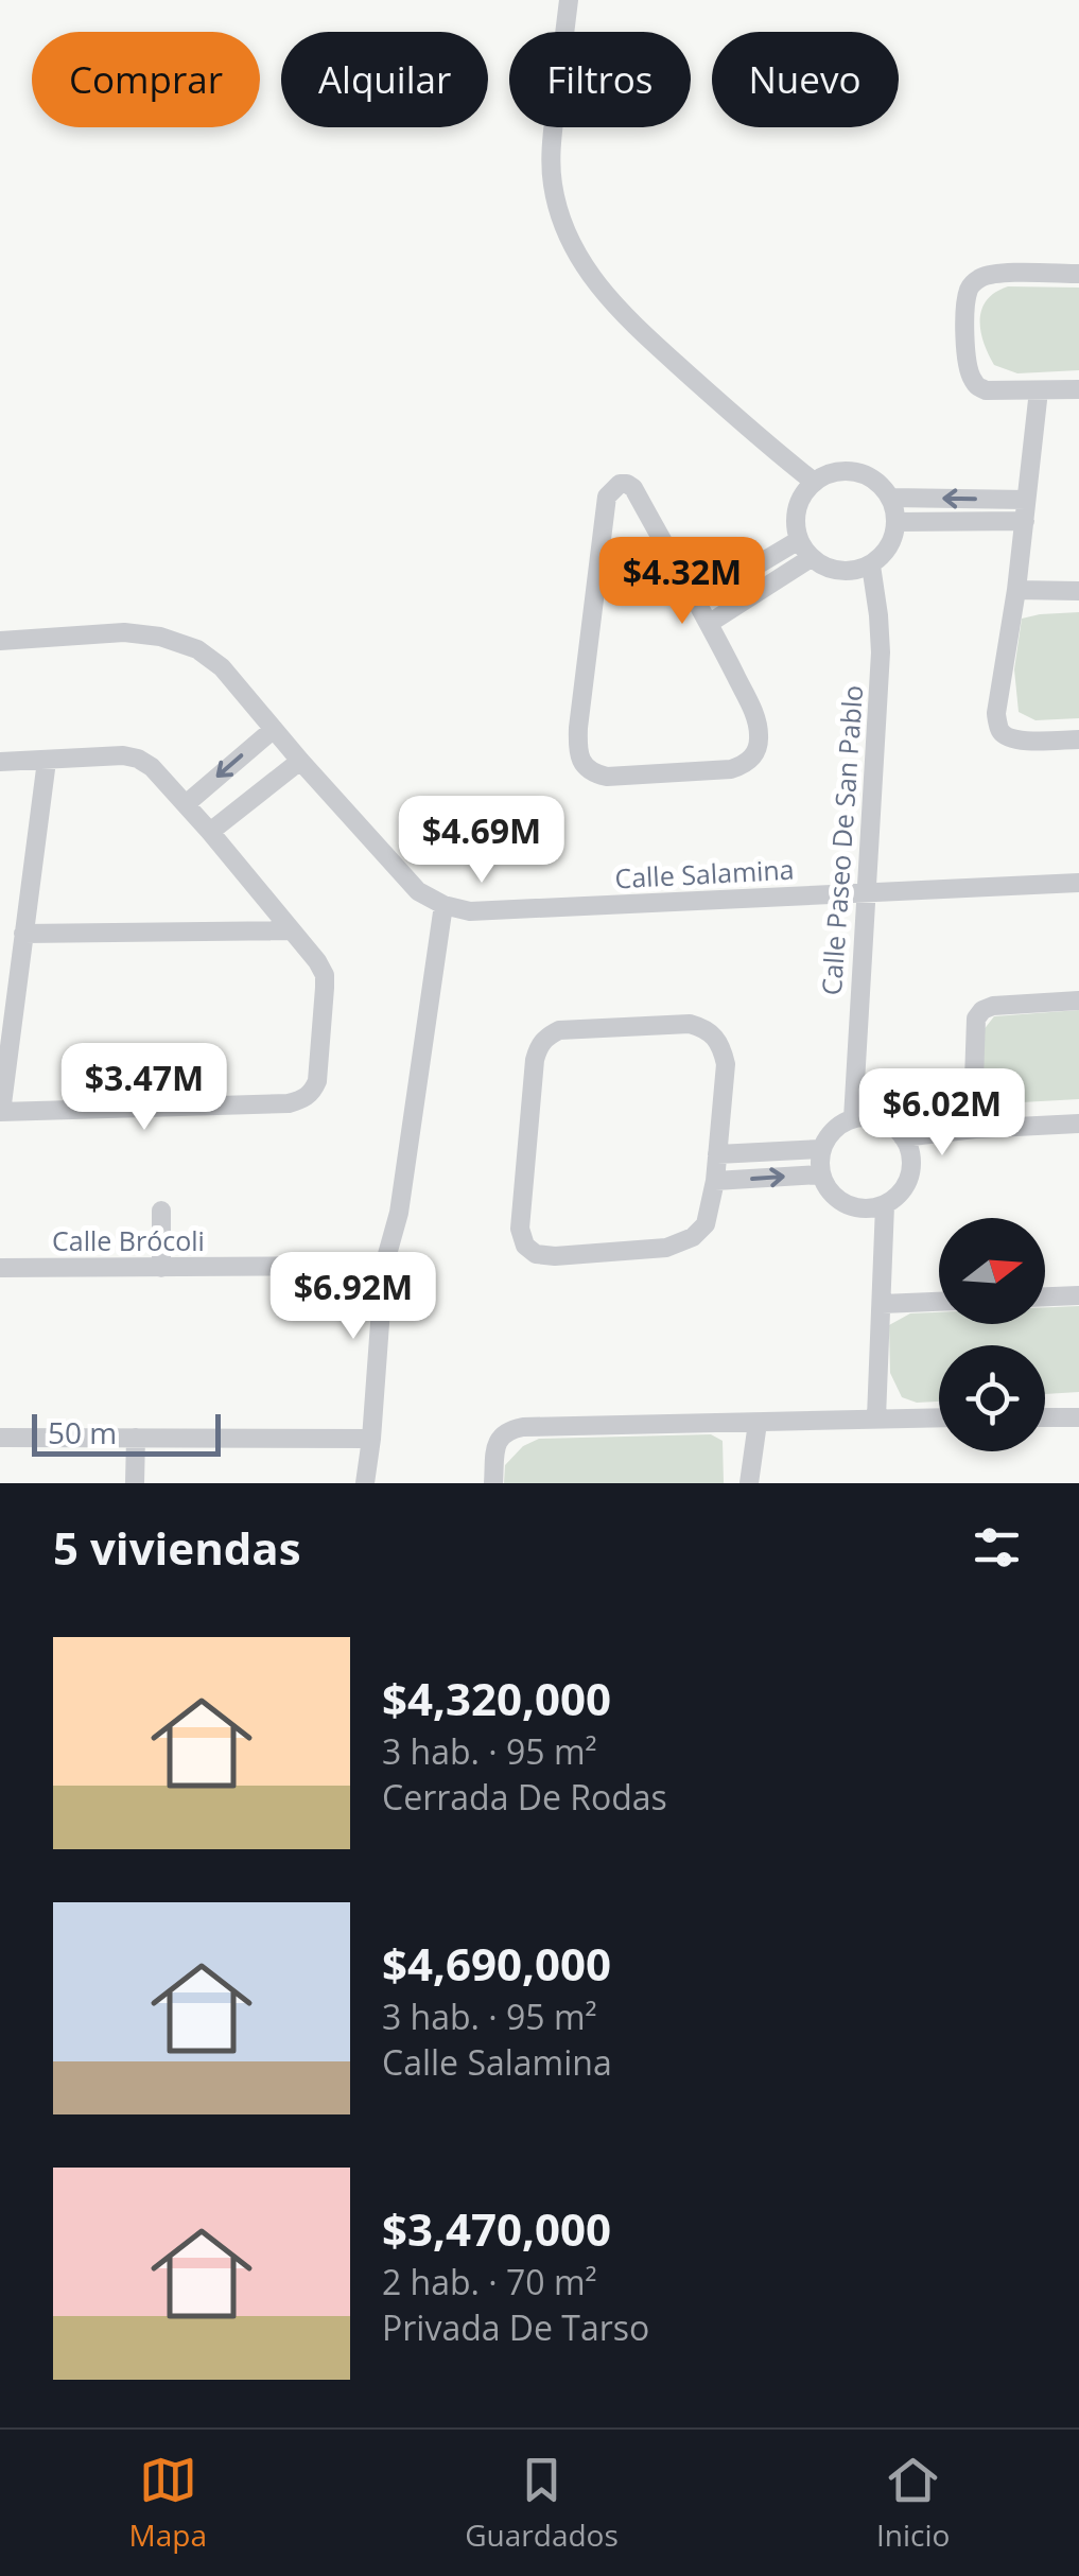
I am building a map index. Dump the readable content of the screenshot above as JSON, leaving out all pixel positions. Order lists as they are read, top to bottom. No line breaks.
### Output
{"streets":{"street":["Calle Paseo De San Pablo","Calle Salamina","Calle Brócoli"]},"crossings":[["Calle Paseo De San Pablo","Calle Salamina"]],"scale_bar":"50 m","north":"right","page":{"chip":["Comprar","Alquilar","Filtros","Nuevo"],"price":["$4.32M","$4.69M","$3.47M","$6.02M","$6.92M"],"scale":"50 m","heading":"5 viviendas","list":[{"name":"$4,320,000","note":"3 hab. · 95 m² · Cerrada De Rodas"},{"name":"$4,690,000","note":"3 hab. · 95 m² · Calle Salamina"},{"name":"$3,470,000","note":"2 hab. · 70 m² · Privada De Tarso"}],"tabs":["Mapa","Guardados","Inicio"]}}
